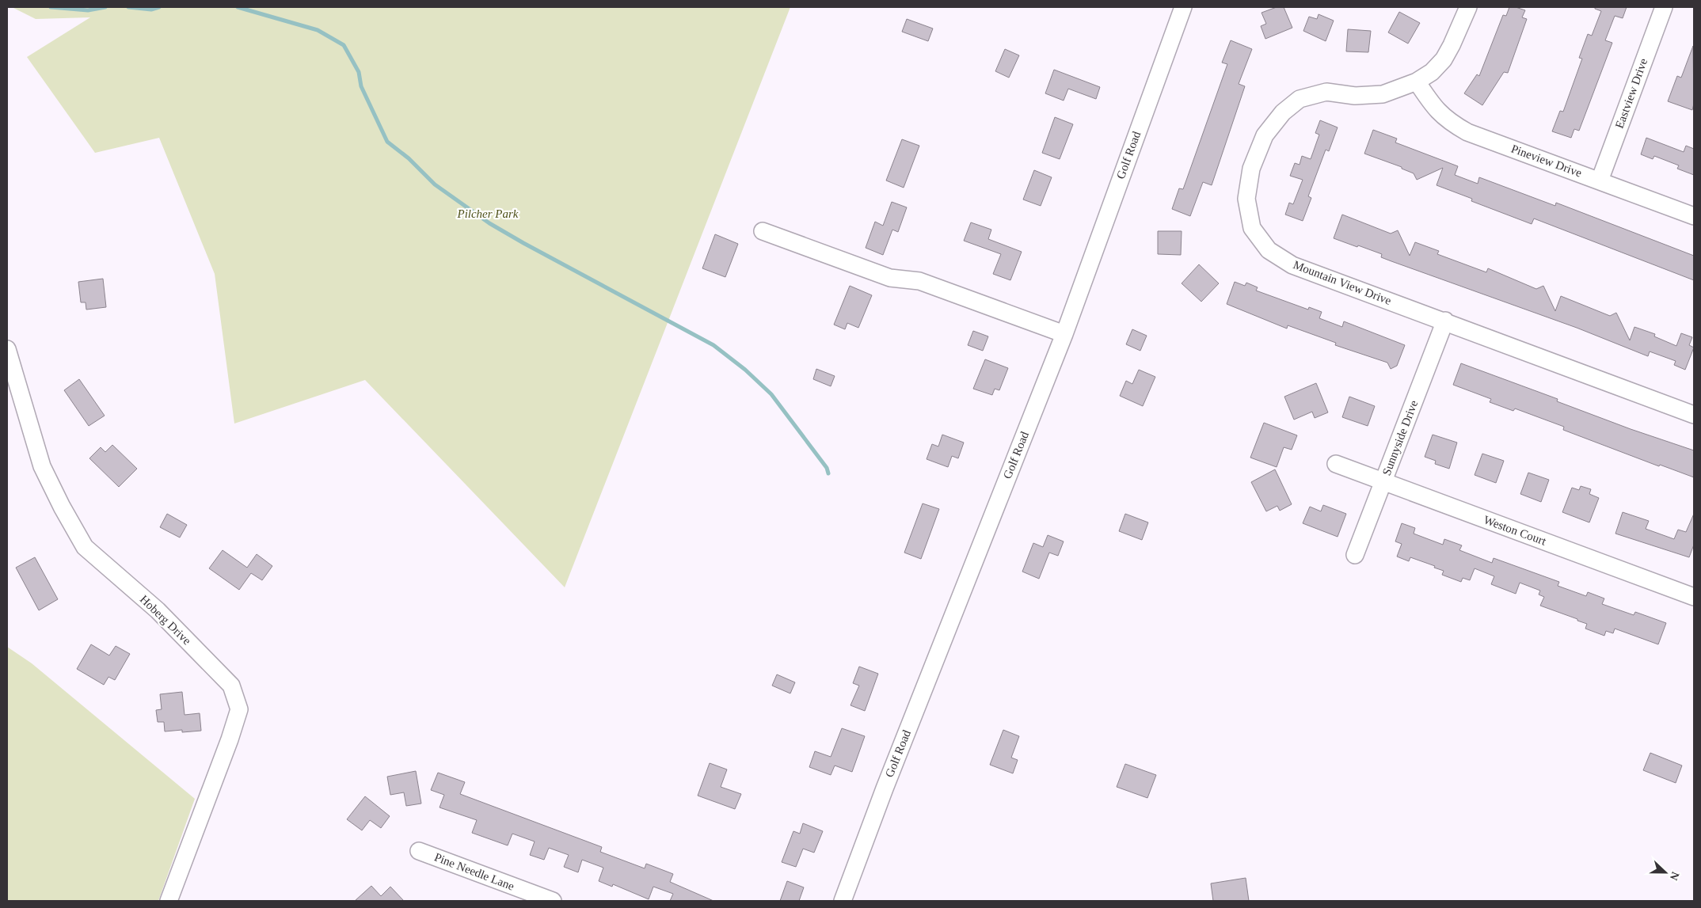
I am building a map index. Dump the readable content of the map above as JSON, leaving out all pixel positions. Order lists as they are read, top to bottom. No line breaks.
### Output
{"streets":{"street":["Eastview Drive","Golf Road","Pineview Drive","Mountain View Drive","Sunnyside Drive","Weston Court","Hoberg Drive","Pine Needle Lane"]},"crossings":[["Eastview Drive","Pineview Drive"],["Pineview Drive","Mountain View Drive"],["Mountain View Drive","Sunnyside Drive"],["Sunnyside Drive","Weston Court"]],"parks":["Pilcher Park"],"north":"right"}
